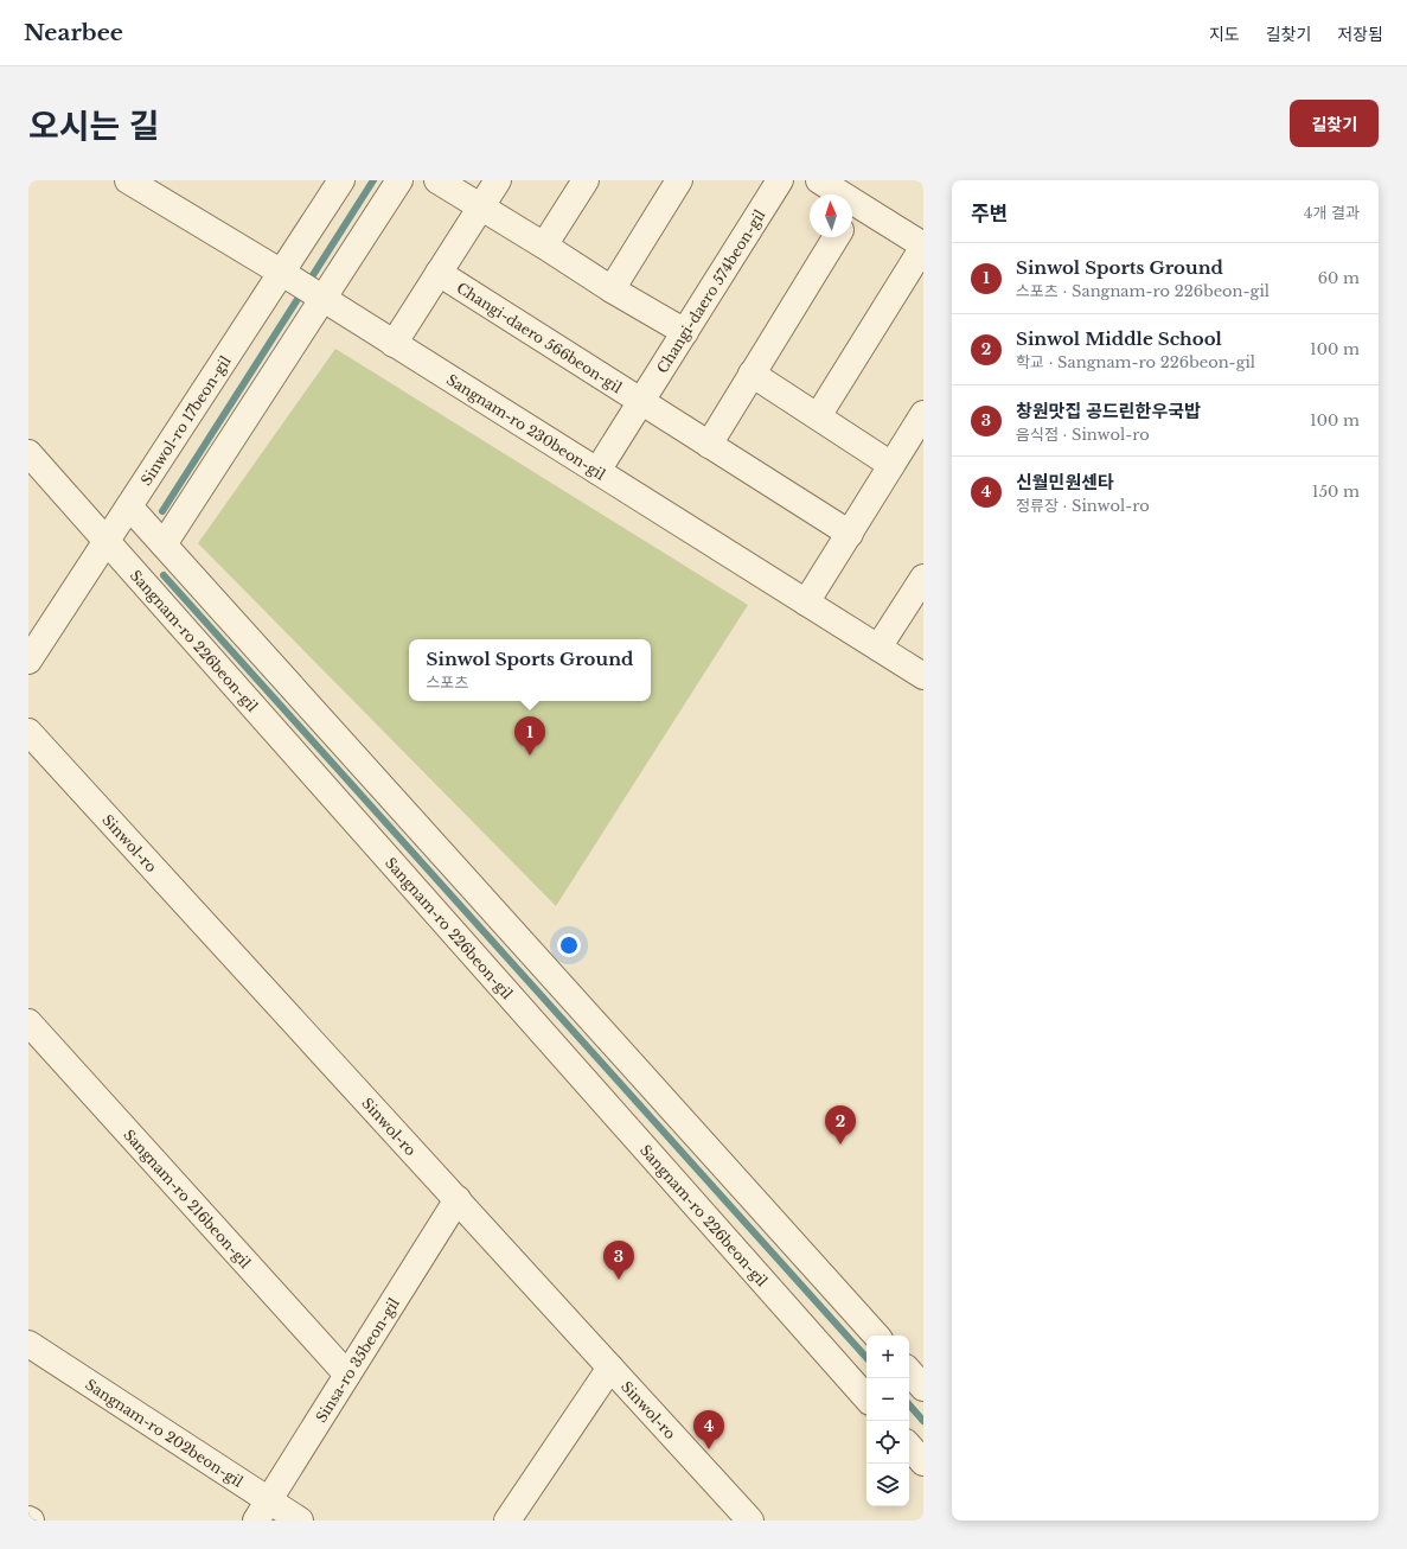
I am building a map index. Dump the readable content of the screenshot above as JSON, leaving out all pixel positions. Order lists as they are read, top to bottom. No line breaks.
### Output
{"streets":{"street":["Changi-daero 574beon-gil","Changi-daero 566beon-gil","Sinwol-ro 17beon-gil","Sangnam-ro 230beon-gil","Sangnam-ro 226beon-gil","Sinwol-ro","Sangnam-ro 216beon-gil","Sinsa-ro 35beon-gil","Sangnam-ro 202beon-gil"]},"crossings":[["Changi-daero 574beon-gil","Changi-daero 566beon-gil"],["Changi-daero 574beon-gil","Sangnam-ro 230beon-gil"],["Sinwol-ro 17beon-gil","Sangnam-ro 230beon-gil"],["Sinwol-ro 17beon-gil","Sangnam-ro 226beon-gil"],["Sinwol-ro","Sinsa-ro 35beon-gil"],["Sangnam-ro 216beon-gil","Sinsa-ro 35beon-gil"],["Sinsa-ro 35beon-gil","Sangnam-ro 202beon-gil"]],"north":"top","page":{"header":"Nearbee","nav":["지도","길찾기","저장됨"],"title":"오시는 길","buttons":"길찾기","heading":["주변","4개 결과"],"list":[{"mark":"1","name":"Sinwol Sports Ground","note":"스포츠 · Sangnam-ro 226beon-gil","value":"60 m"},{"mark":"2","name":"Sinwol Middle School","note":"학교 · Sangnam-ro 226beon-gil","value":"100 m"},{"mark":"3","name":"창원맛집 공드린한우국밥","note":"음식점 · Sinwol-ro","value":"100 m"},{"mark":"4","name":"신월민원센타","note":"정류장 · Sinwol-ro","value":"150 m"}],"popup":["Sinwol Sports Ground","스포츠"],"pins":["1","2","3","4"],"map_buttons":["+","−"]}}
